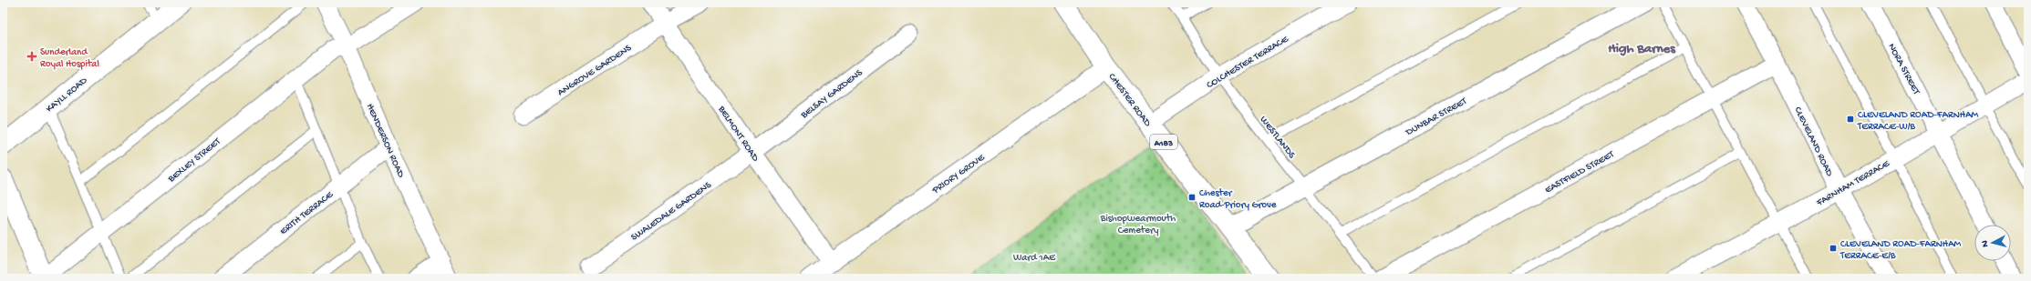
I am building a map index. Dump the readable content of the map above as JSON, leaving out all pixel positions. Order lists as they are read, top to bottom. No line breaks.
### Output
{"streets":{"main road":["KAYLL ROAD","CHESTER ROAD","A183"],"street":["COLCHESTER TERRACE","NORA STREET","ANGROVE GARDENS","BELSAY GARDENS","DUNBAR STREET","BELMONT ROAD","HENDERSON ROAD","CLEVELAND ROAD","BEXLEY STREET","EASTFIELD STREET","PRIORY GROVE","FARNHAM TERRACE","SWALEDALE GARDENS","ERITH TERRACE"],"lane":["WESTLANDS"]},"crossings":[["COLCHESTER TERRACE","CHESTER ROAD"],["COLCHESTER TERRACE","WESTLANDS"],["NORA STREET","FARNHAM TERRACE"],["ANGROVE GARDENS","BELMONT ROAD"],["BELSAY GARDENS","BELMONT ROAD"],["BELSAY GARDENS","SWALEDALE GARDENS"],["CHESTER ROAD","DUNBAR STREET"],["CHESTER ROAD","PRIORY GROVE"],["DUNBAR STREET","WESTLANDS"],["BELMONT ROAD","PRIORY GROVE"],["BELMONT ROAD","SWALEDALE GARDENS"],["HENDERSON ROAD","BEXLEY STREET"],["HENDERSON ROAD","ERITH TERRACE"],["CLEVELAND ROAD","EASTFIELD STREET"],["CLEVELAND ROAD","FARNHAM TERRACE"]],"districts":["High Barnes"],"parks":["Bishopwearmouth Cemetery","Ward 1AE"],"places":{"health":["Sunderland Royal Hospital"],"transit":["CLEVELAND ROAD-FARNHAM TERRACE-W/B","Chester Road-Priory Grove","CLEVELAND ROAD-FARNHAM TERRACE-E/B"]},"north":"left"}
